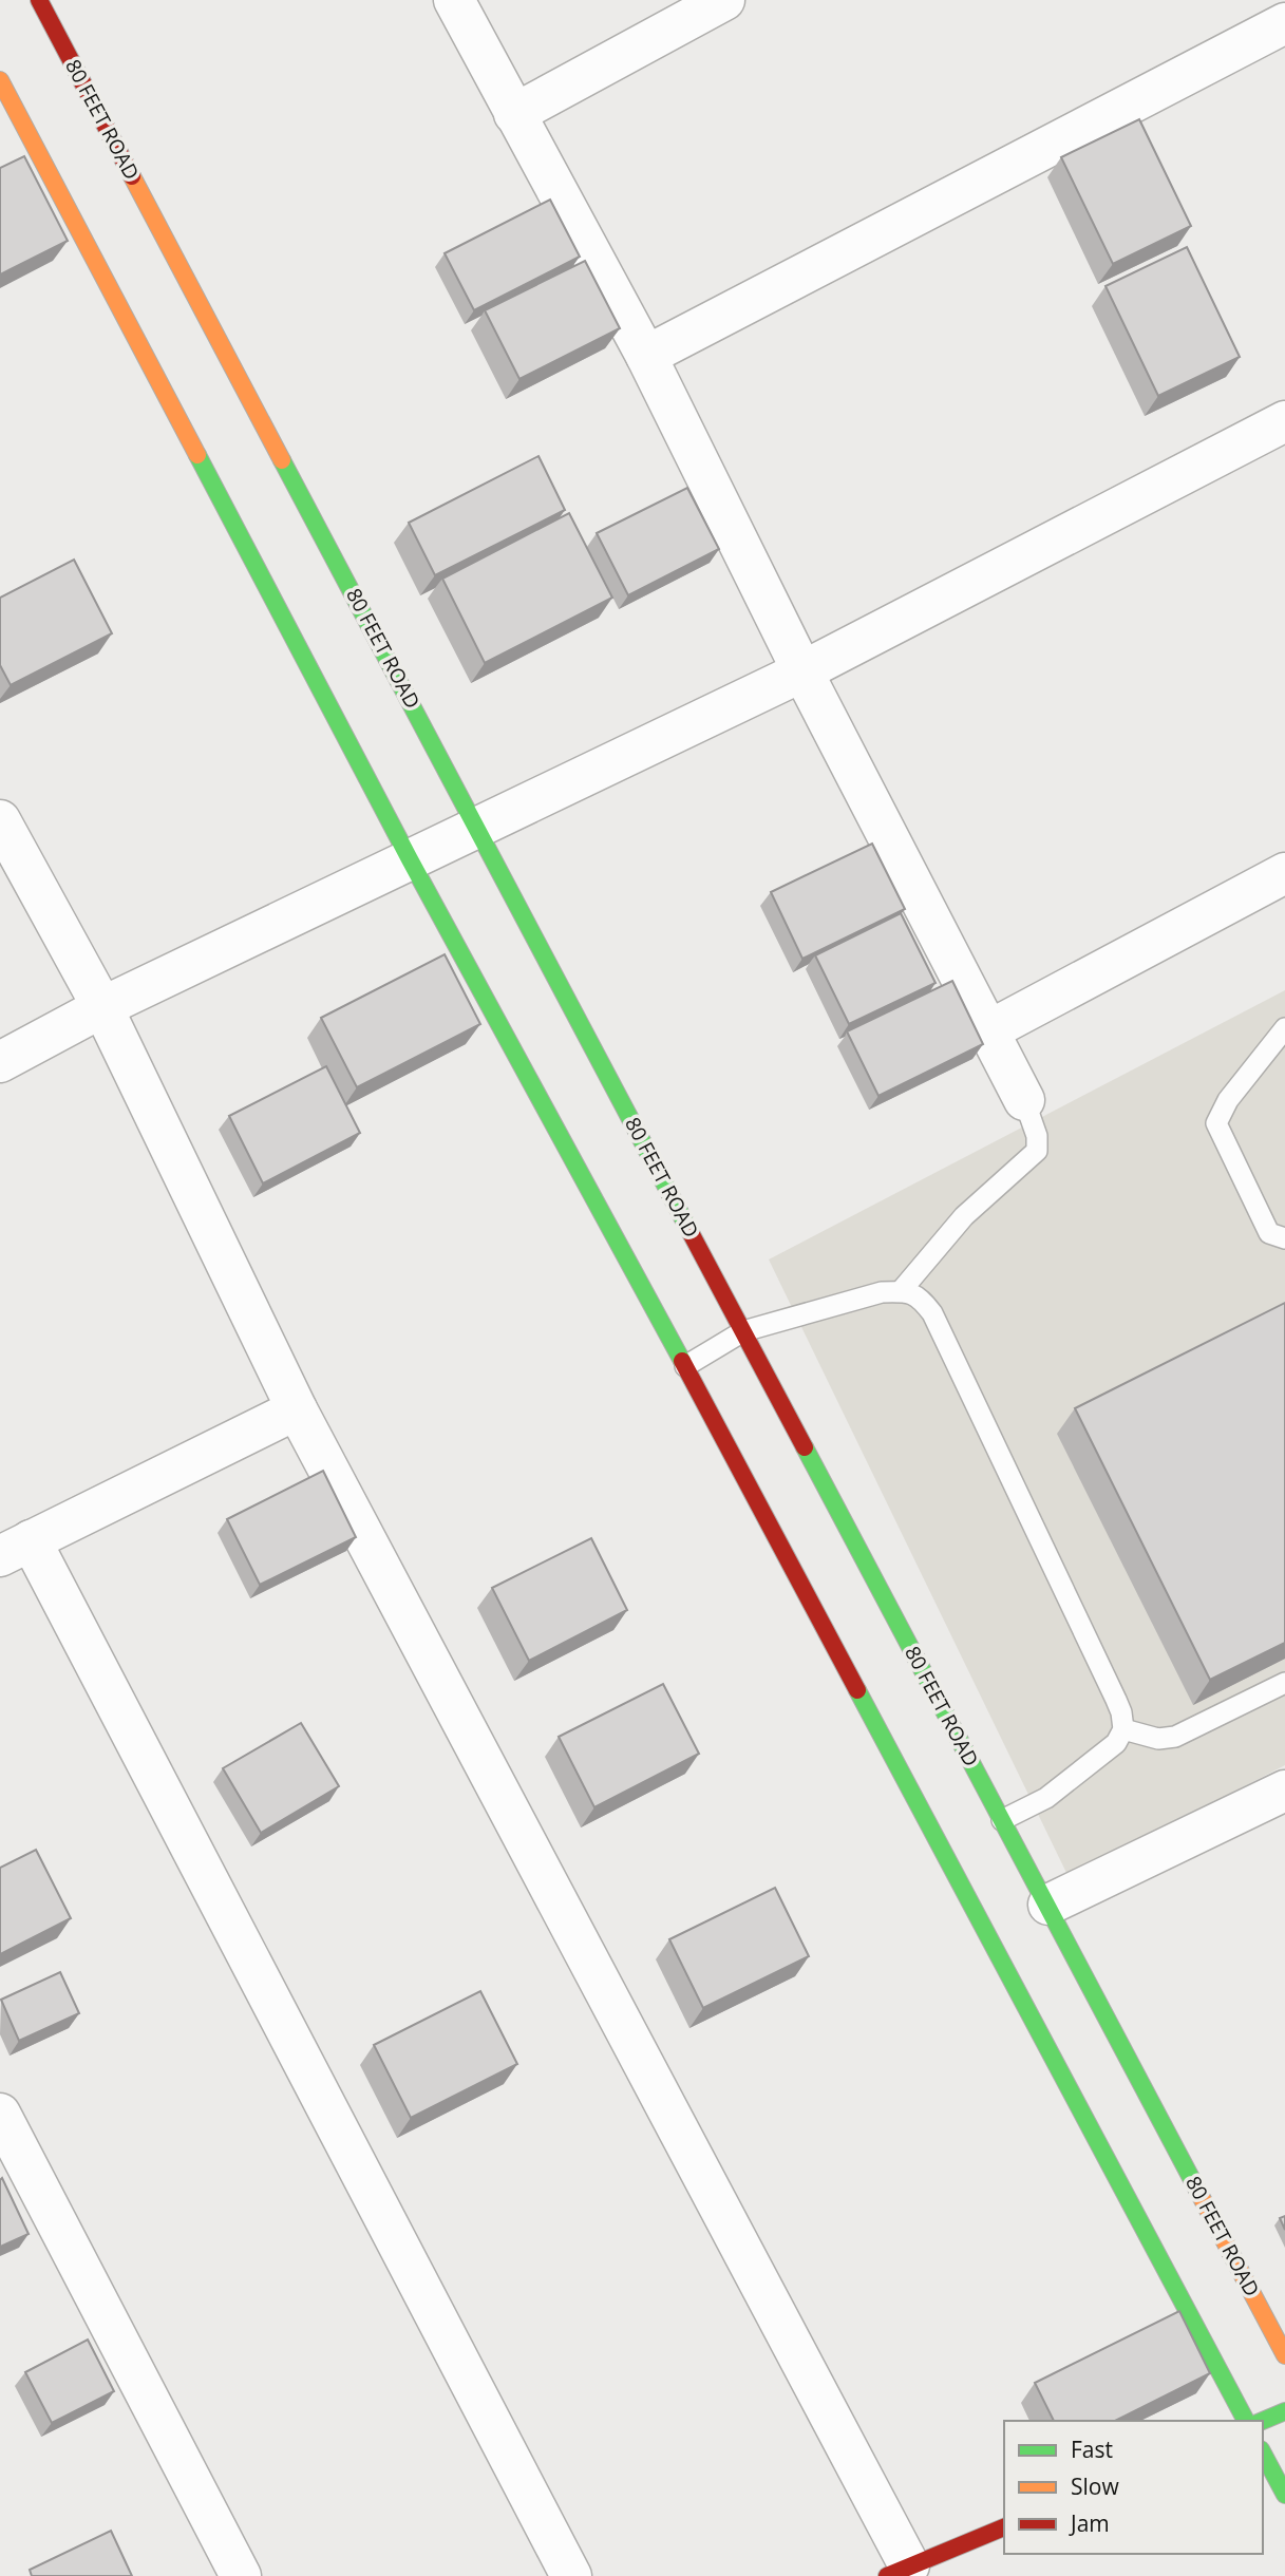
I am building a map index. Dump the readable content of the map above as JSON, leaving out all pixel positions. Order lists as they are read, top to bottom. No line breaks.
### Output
{"streets":{"main road":["80 FEET ROAD"]},"legend":["Fast","Slow","Jam"]}
